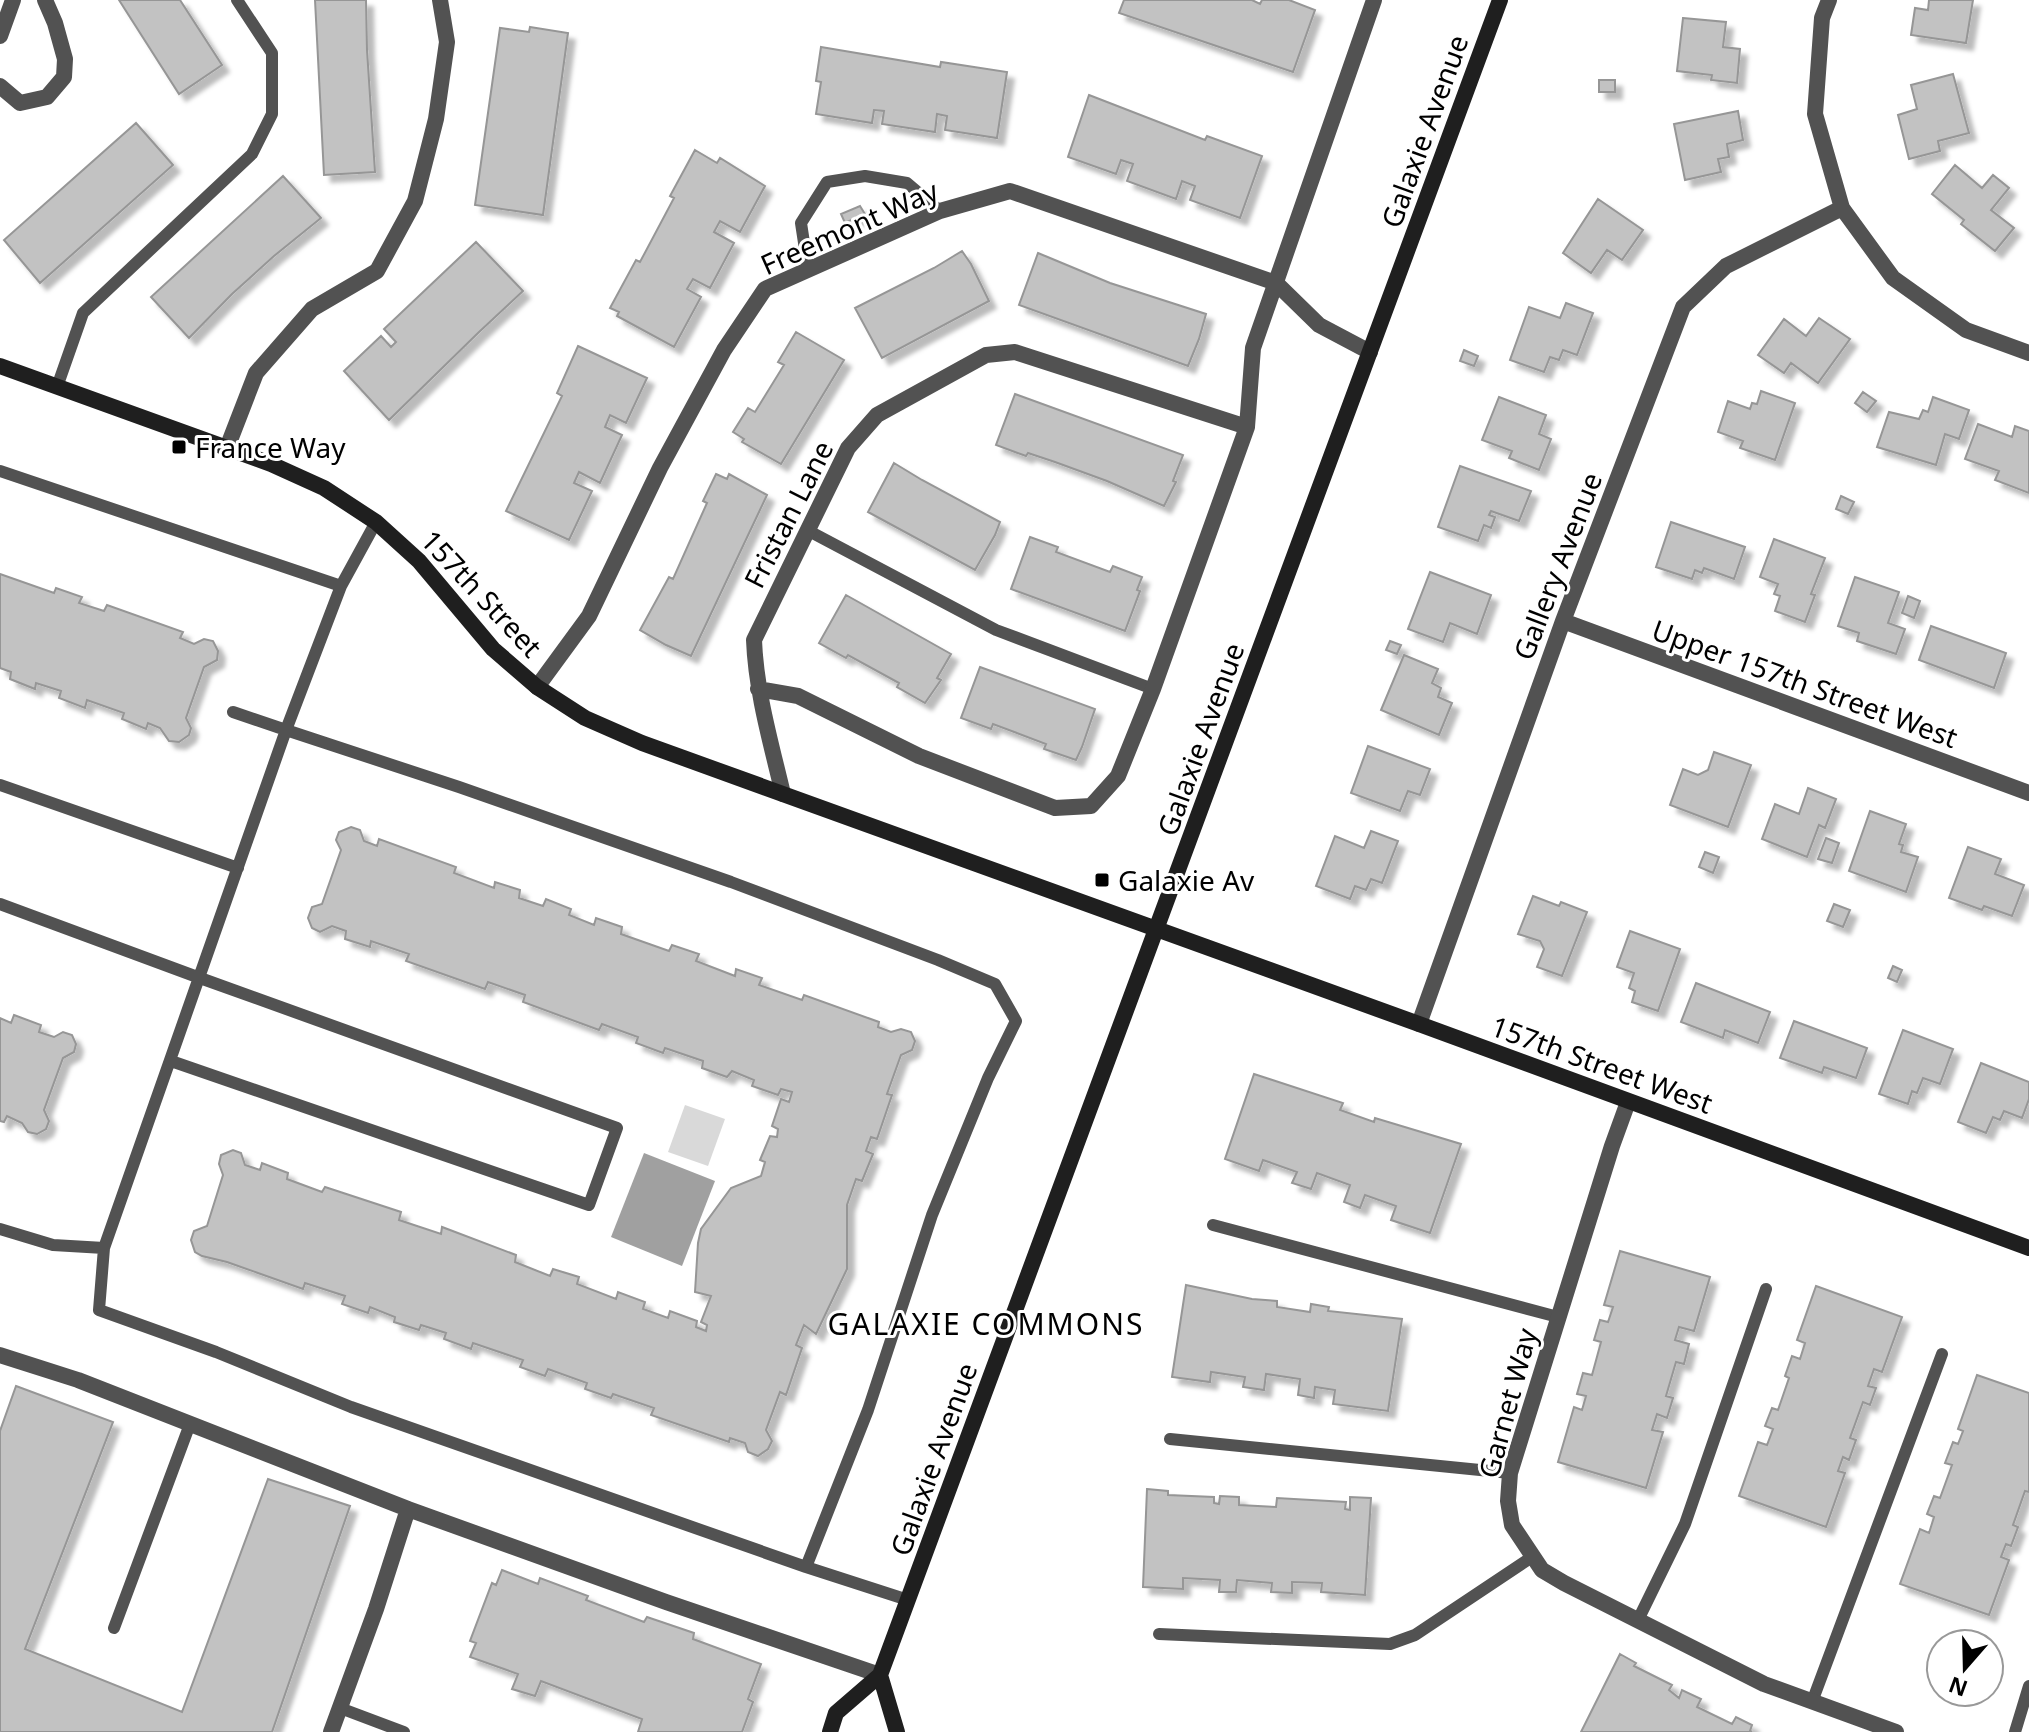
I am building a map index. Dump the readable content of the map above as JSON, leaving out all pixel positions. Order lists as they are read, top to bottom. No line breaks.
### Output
{"streets":{"street":["Galaxie Avenue","Freemont Way","Fristan Lane","Gallery Avenue","157th Street","Upper 157th Street West","157th Street West","Garnet Way"]},"crossings":[["Galaxie Avenue","Freemont Way"],["Galaxie Avenue","157th Street"],["Galaxie Avenue","157th Street West"],["Freemont Way","157th Street"],["Fristan Lane","157th Street"],["Gallery Avenue","Upper 157th Street West"],["Gallery Avenue","157th Street West"],["157th Street","157th Street West"],["157th Street West","Garnet Way"]],"districts":["GALAXIE COMMONS"],"places":{"transit":["France Way","Galaxie Av"]},"north":"bottom"}
